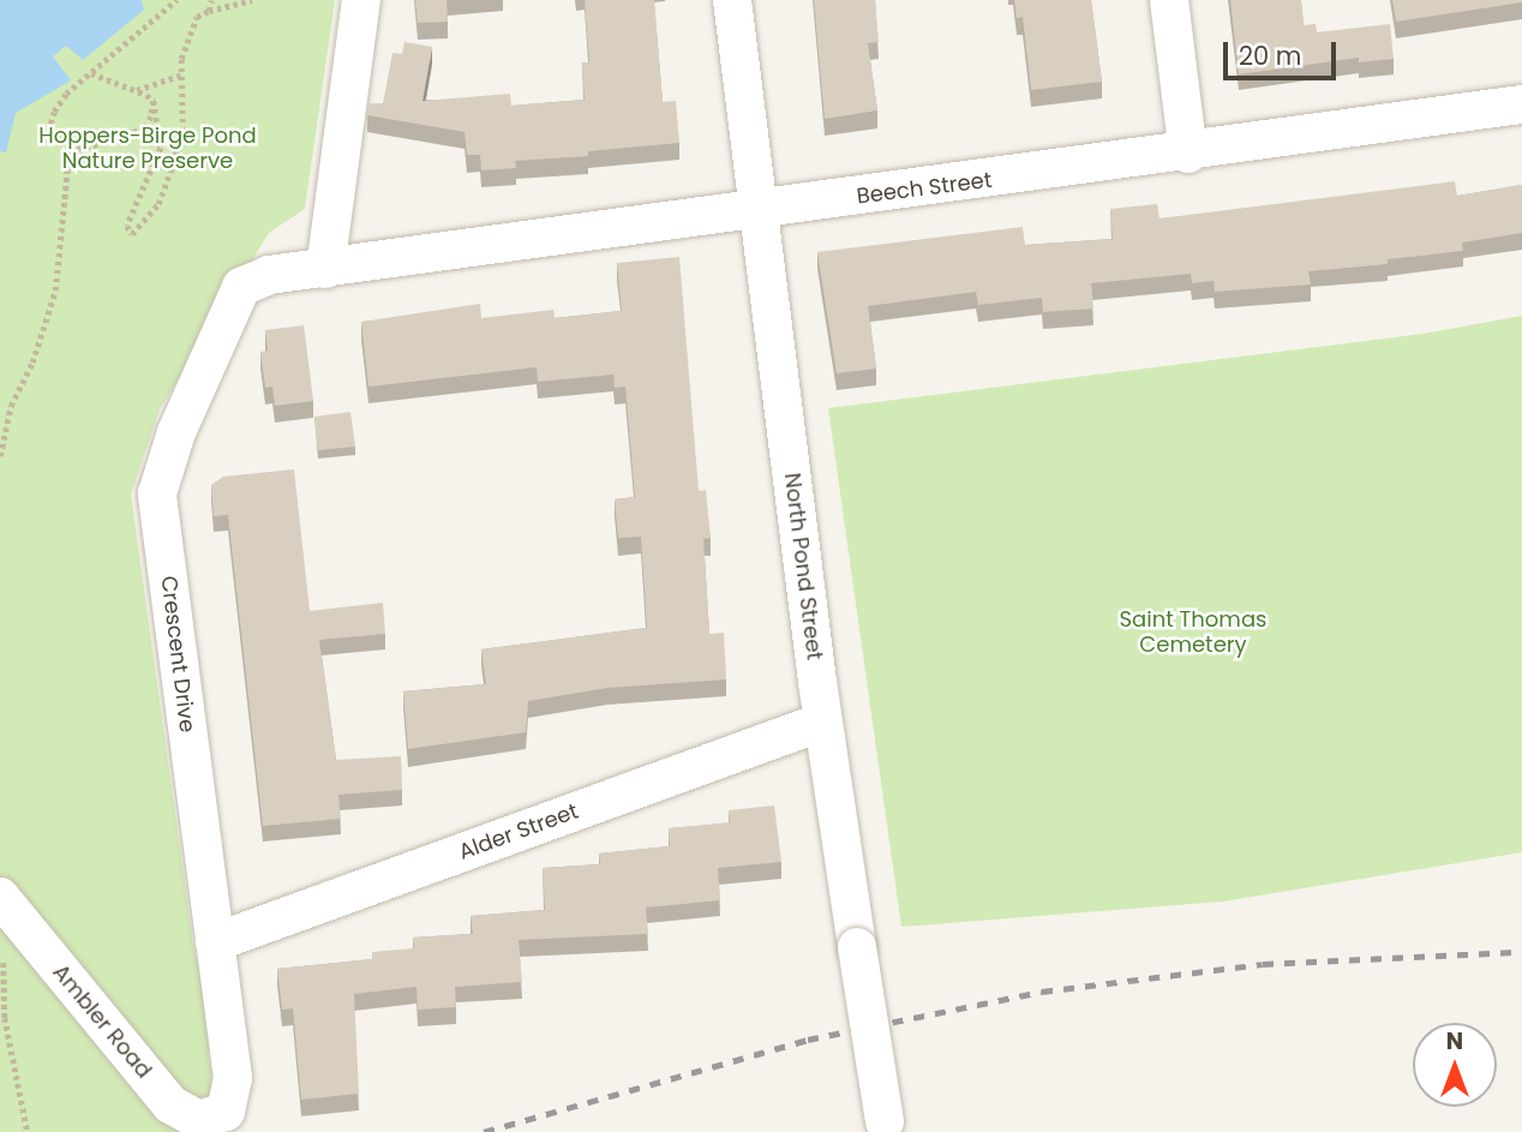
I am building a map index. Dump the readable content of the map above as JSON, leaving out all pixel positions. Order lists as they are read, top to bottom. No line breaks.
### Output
{"streets":{"street":["Beech Street","North Pond Street","Crescent Drive","Alder Street","Ambler Road"]},"crossings":[["Beech Street","North Pond Street"],["Beech Street","Crescent Drive"],["North Pond Street","Alder Street"],["Crescent Drive","Alder Street"],["Crescent Drive","Ambler Road"]],"parks":["Hoppers-Birge Pond Nature Preserve","Saint Thomas Cemetery"],"scale_bar":"20 m","north":"top"}
